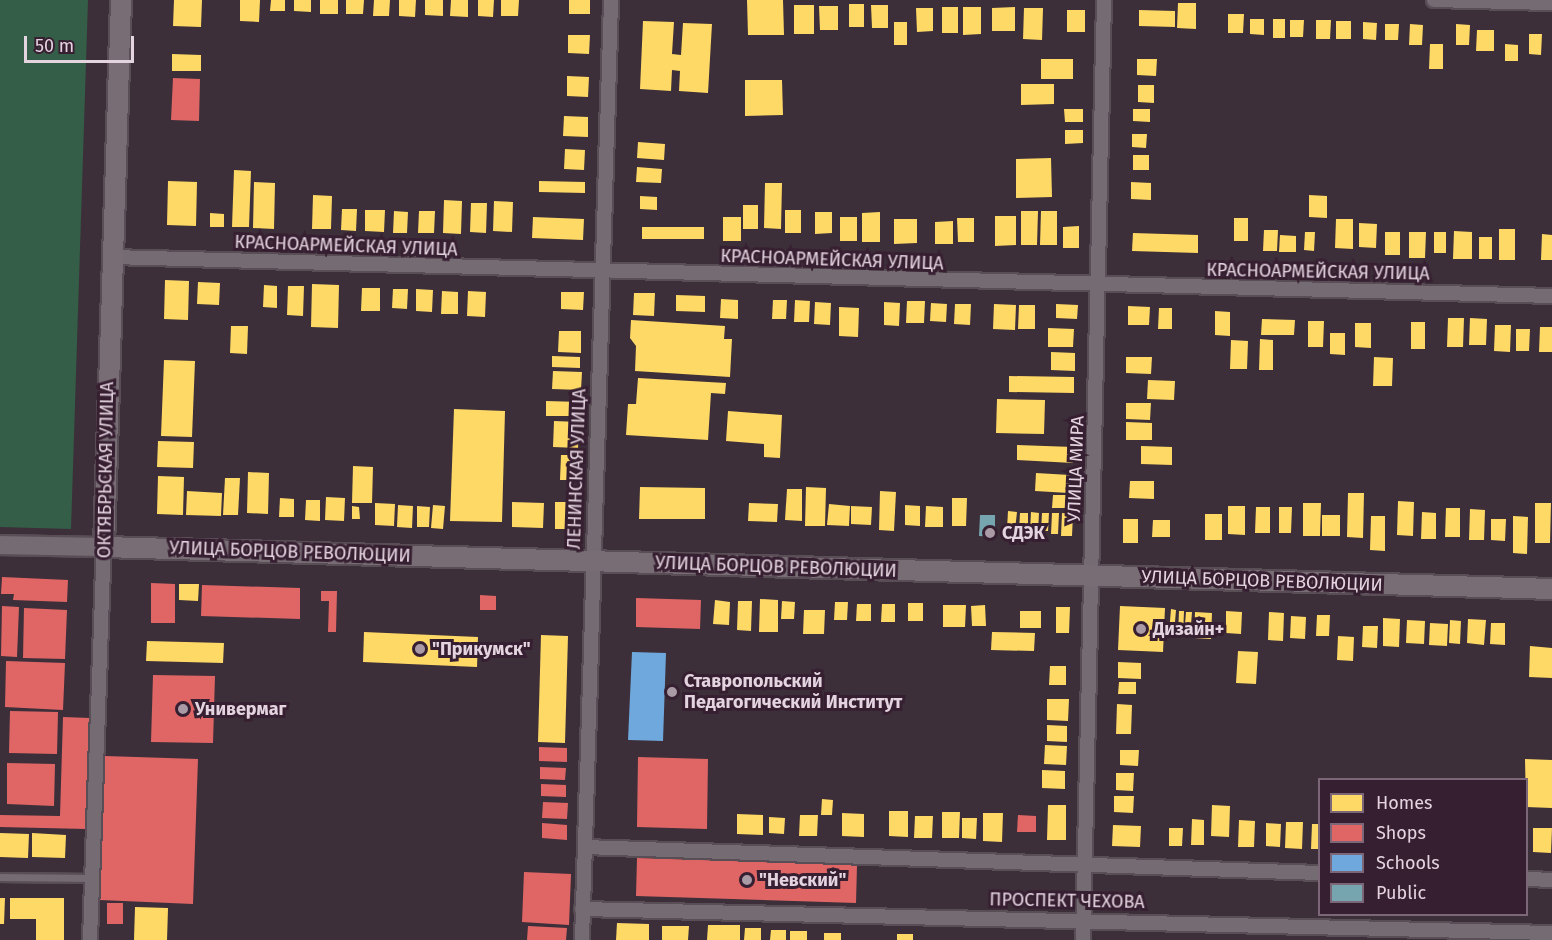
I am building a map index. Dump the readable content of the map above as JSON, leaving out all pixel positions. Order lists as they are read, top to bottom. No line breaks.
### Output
{"streets":{"main road":["ОКТЯБРЬСКАЯ УЛИЦА","УЛИЦА БОРЦОВ РЕВОЛЮЦИИ"],"street":["КРАСНОАРМЕЙСКАЯ УЛИЦА","ЛЕНИНСКАЯ УЛИЦА","УЛИЦА МИРА","ПРОСПЕКТ ЧЕХОВА"]},"crossings":[["КРАСНОАРМЕЙСКАЯ УЛИЦА","ЛЕНИНСКАЯ УЛИЦА"],["КРАСНОАРМЕЙСКАЯ УЛИЦА","УЛИЦА МИРА"],["КРАСНОАРМЕЙСКАЯ УЛИЦА","ОКТЯБРЬСКАЯ УЛИЦА"],["ЛЕНИНСКАЯ УЛИЦА","УЛИЦА БОРЦОВ РЕВОЛЮЦИИ"],["ЛЕНИНСКАЯ УЛИЦА","ПРОСПЕКТ ЧЕХОВА"],["УЛИЦА МИРА","УЛИЦА БОРЦОВ РЕВОЛЮЦИИ"],["УЛИЦА МИРА","ПРОСПЕКТ ЧЕХОВА"],["ОКТЯБРЬСКАЯ УЛИЦА","УЛИЦА БОРЦОВ РЕВОЛЮЦИИ"]],"places":["СДЭК","Дизайн+","\"Прикумск\"","Ставропольский Педагогический Институт","Универмаг","\"Невский\""],"legend":["Homes","Shops","Schools","Public"],"scale_bar":"50 m"}
